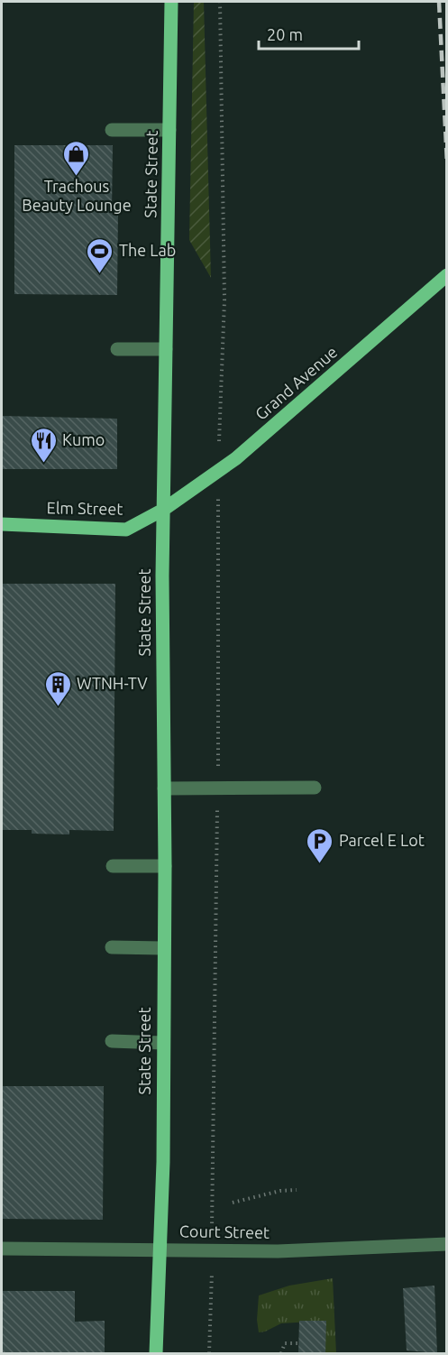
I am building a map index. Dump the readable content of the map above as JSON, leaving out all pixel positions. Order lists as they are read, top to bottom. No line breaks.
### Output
{"streets":{"main road":["State Street","Grand Avenue","Elm Street"],"street":["Court Street"]},"crossings":[["State Street","Grand Avenue"],["State Street","Elm Street"],["State Street","Court Street"],["Grand Avenue","Elm Street"]],"places":{"shop":["Trachous Beauty Lounge"],"sports":["The Lab"],"restaurant":["Kumo"],"building":["WTNH-TV"],"parking":["Parcel E Lot"]},"scale_bar":"20 m"}
